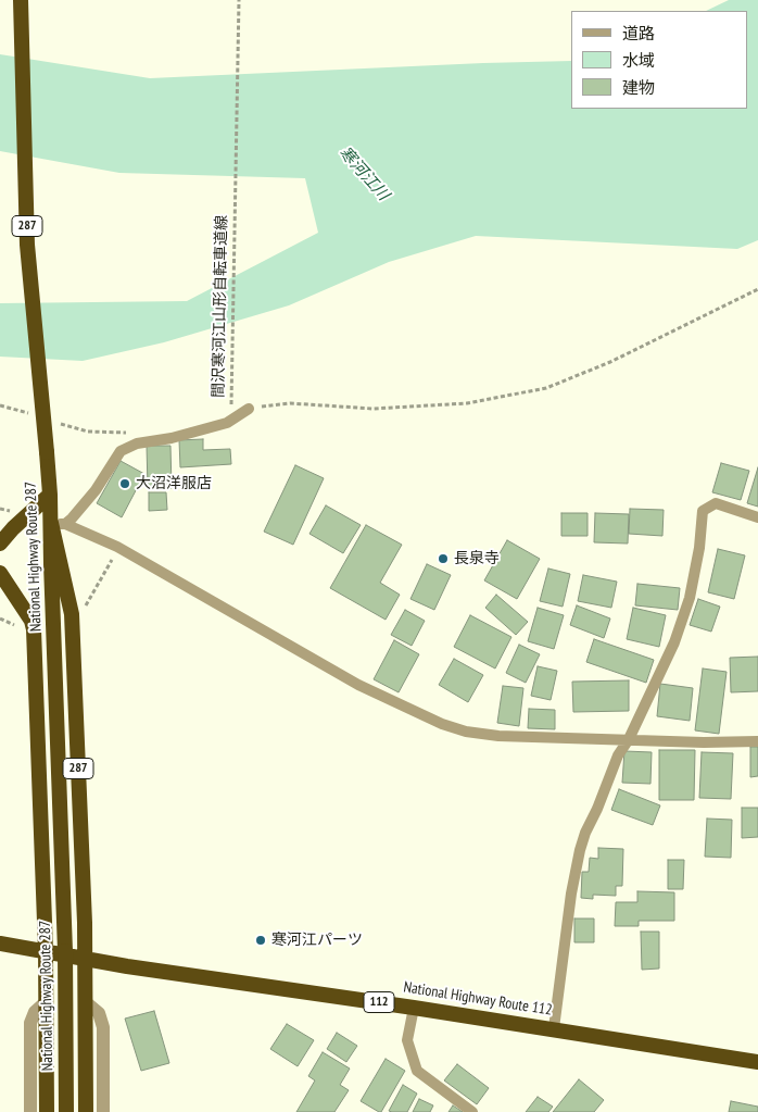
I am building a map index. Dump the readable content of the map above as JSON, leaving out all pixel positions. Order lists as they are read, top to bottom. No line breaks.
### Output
{"streets":{"highway":["287","National Highway Route 287","National Highway Route 112","112"],"path":["間沢寒河江山形自転車道線"]},"crossings":[["287","National Highway Route 287"],["287","National Highway Route 112"]],"water":["寒河江川"],"places":["大沼洋服店","長泉寺","寒河江パーツ"],"legend":["道路","水域","建物"]}
